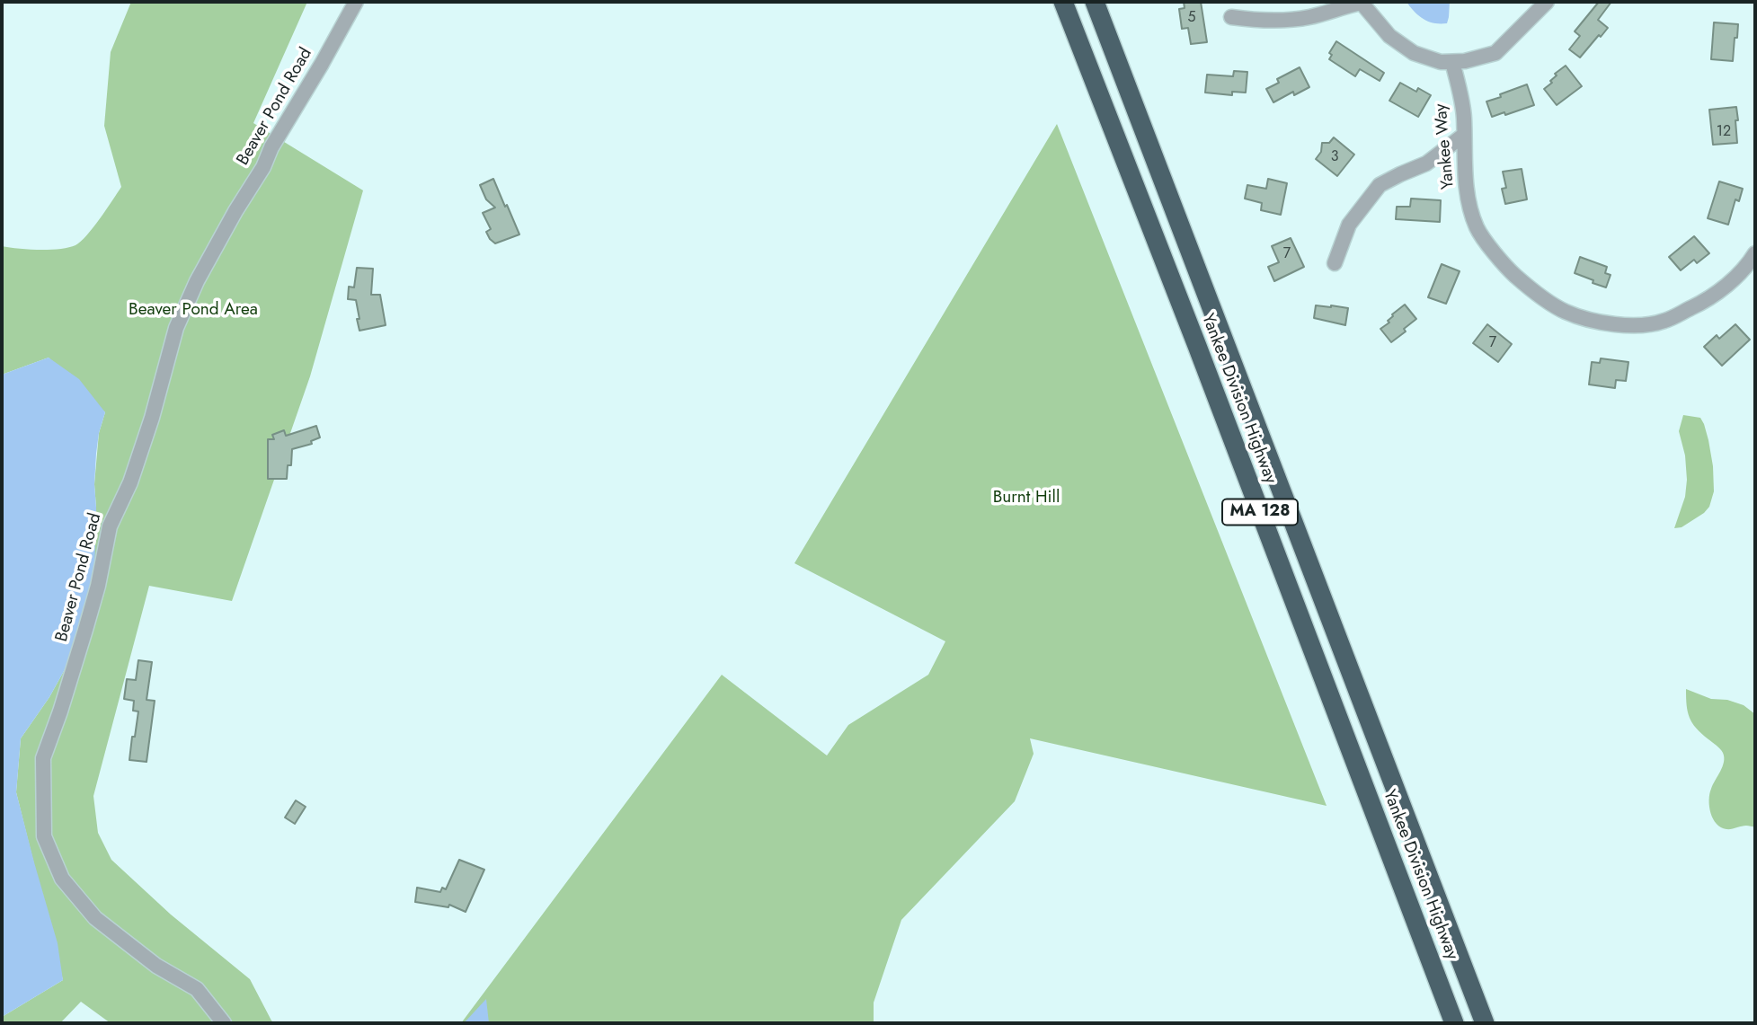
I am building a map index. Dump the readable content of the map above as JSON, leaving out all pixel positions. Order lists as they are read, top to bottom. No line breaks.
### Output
{"streets":{"highway":["Yankee Division Highway","MA 128"],"street":["Beaver Pond Road","Yankee Way"]},"parks":["Beaver Pond Area","Burnt Hill"],"house_numbers":["5","12","3","7","7"]}
